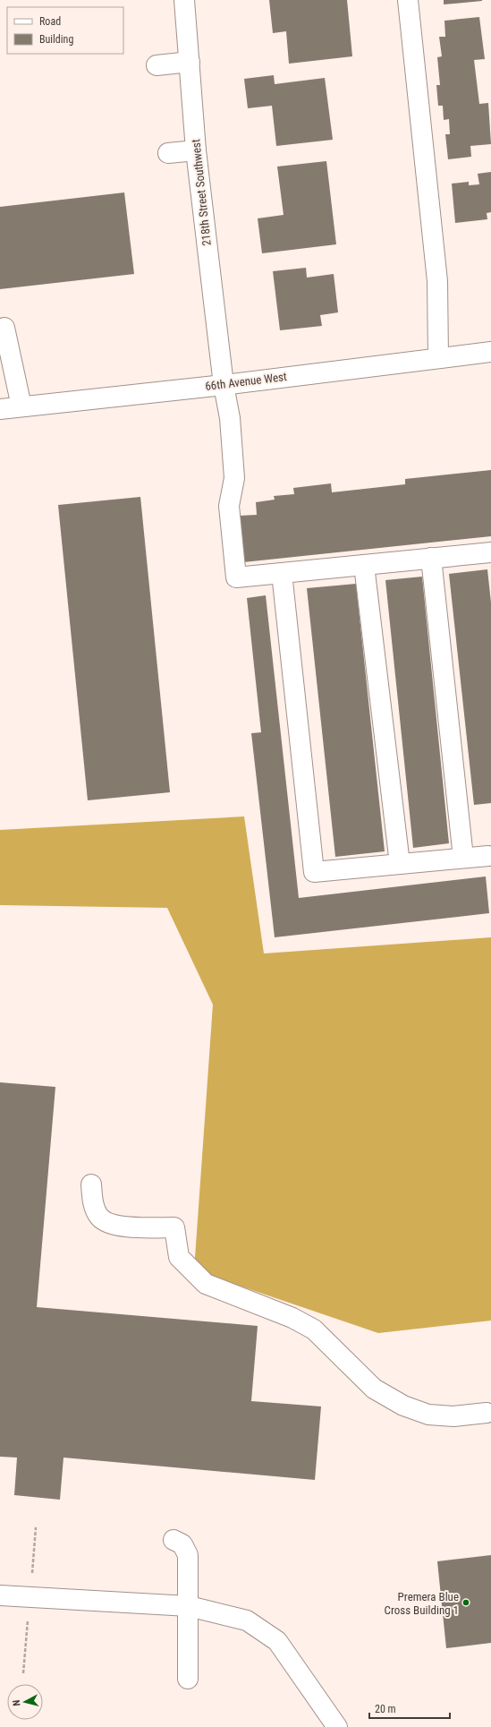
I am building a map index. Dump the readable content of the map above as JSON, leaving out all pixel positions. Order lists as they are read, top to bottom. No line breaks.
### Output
{"streets":{"main road":["218th Street Southwest","66th Avenue West"]},"crossings":[["218th Street Southwest","66th Avenue West"]],"places":["Premera Blue Cross Building 1"],"legend":["Road","Building"],"scale_bar":"20 m","north":"left"}
